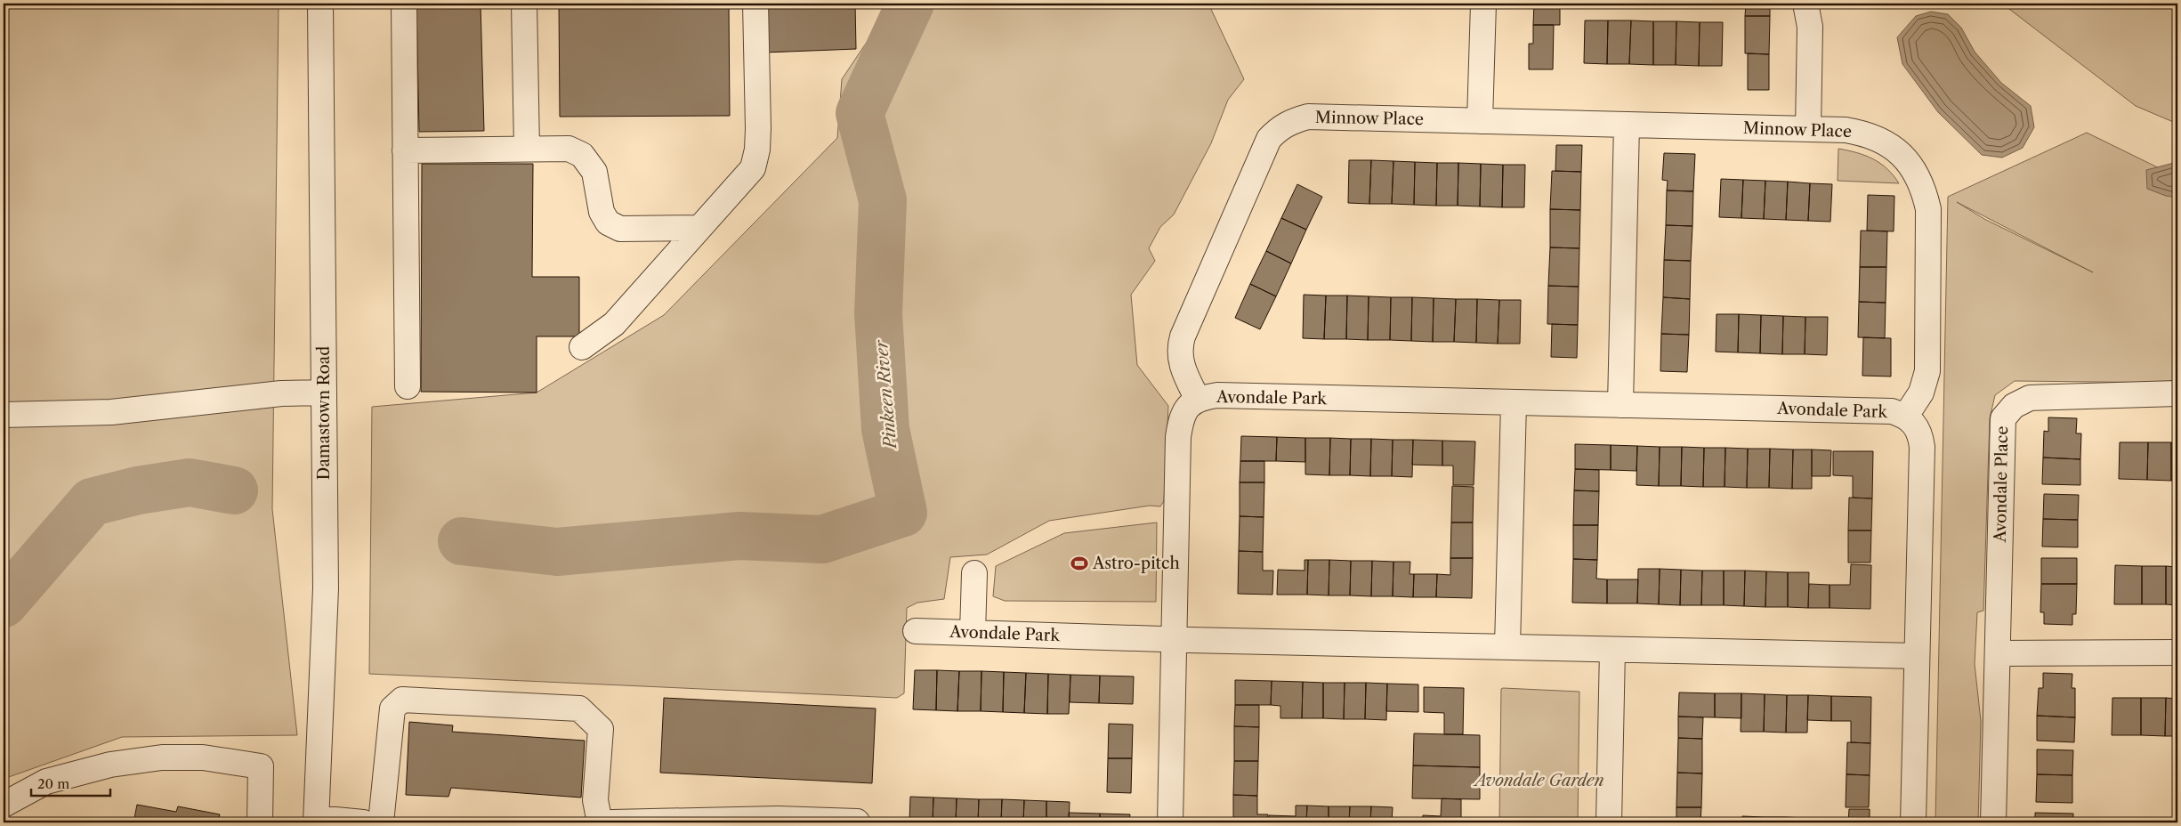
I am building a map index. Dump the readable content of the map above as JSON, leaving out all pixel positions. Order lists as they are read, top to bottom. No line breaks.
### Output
{"streets":{"street":["Minnow Place","Avondale Park","Damastown Road","Avondale Place"]},"crossings":[["Minnow Place","Avondale Park"]],"water":["Pinkeen River"],"parks":["Avondale Garden"],"places":{"sports":["Astro-pitch"]},"scale_bar":"20 m"}
